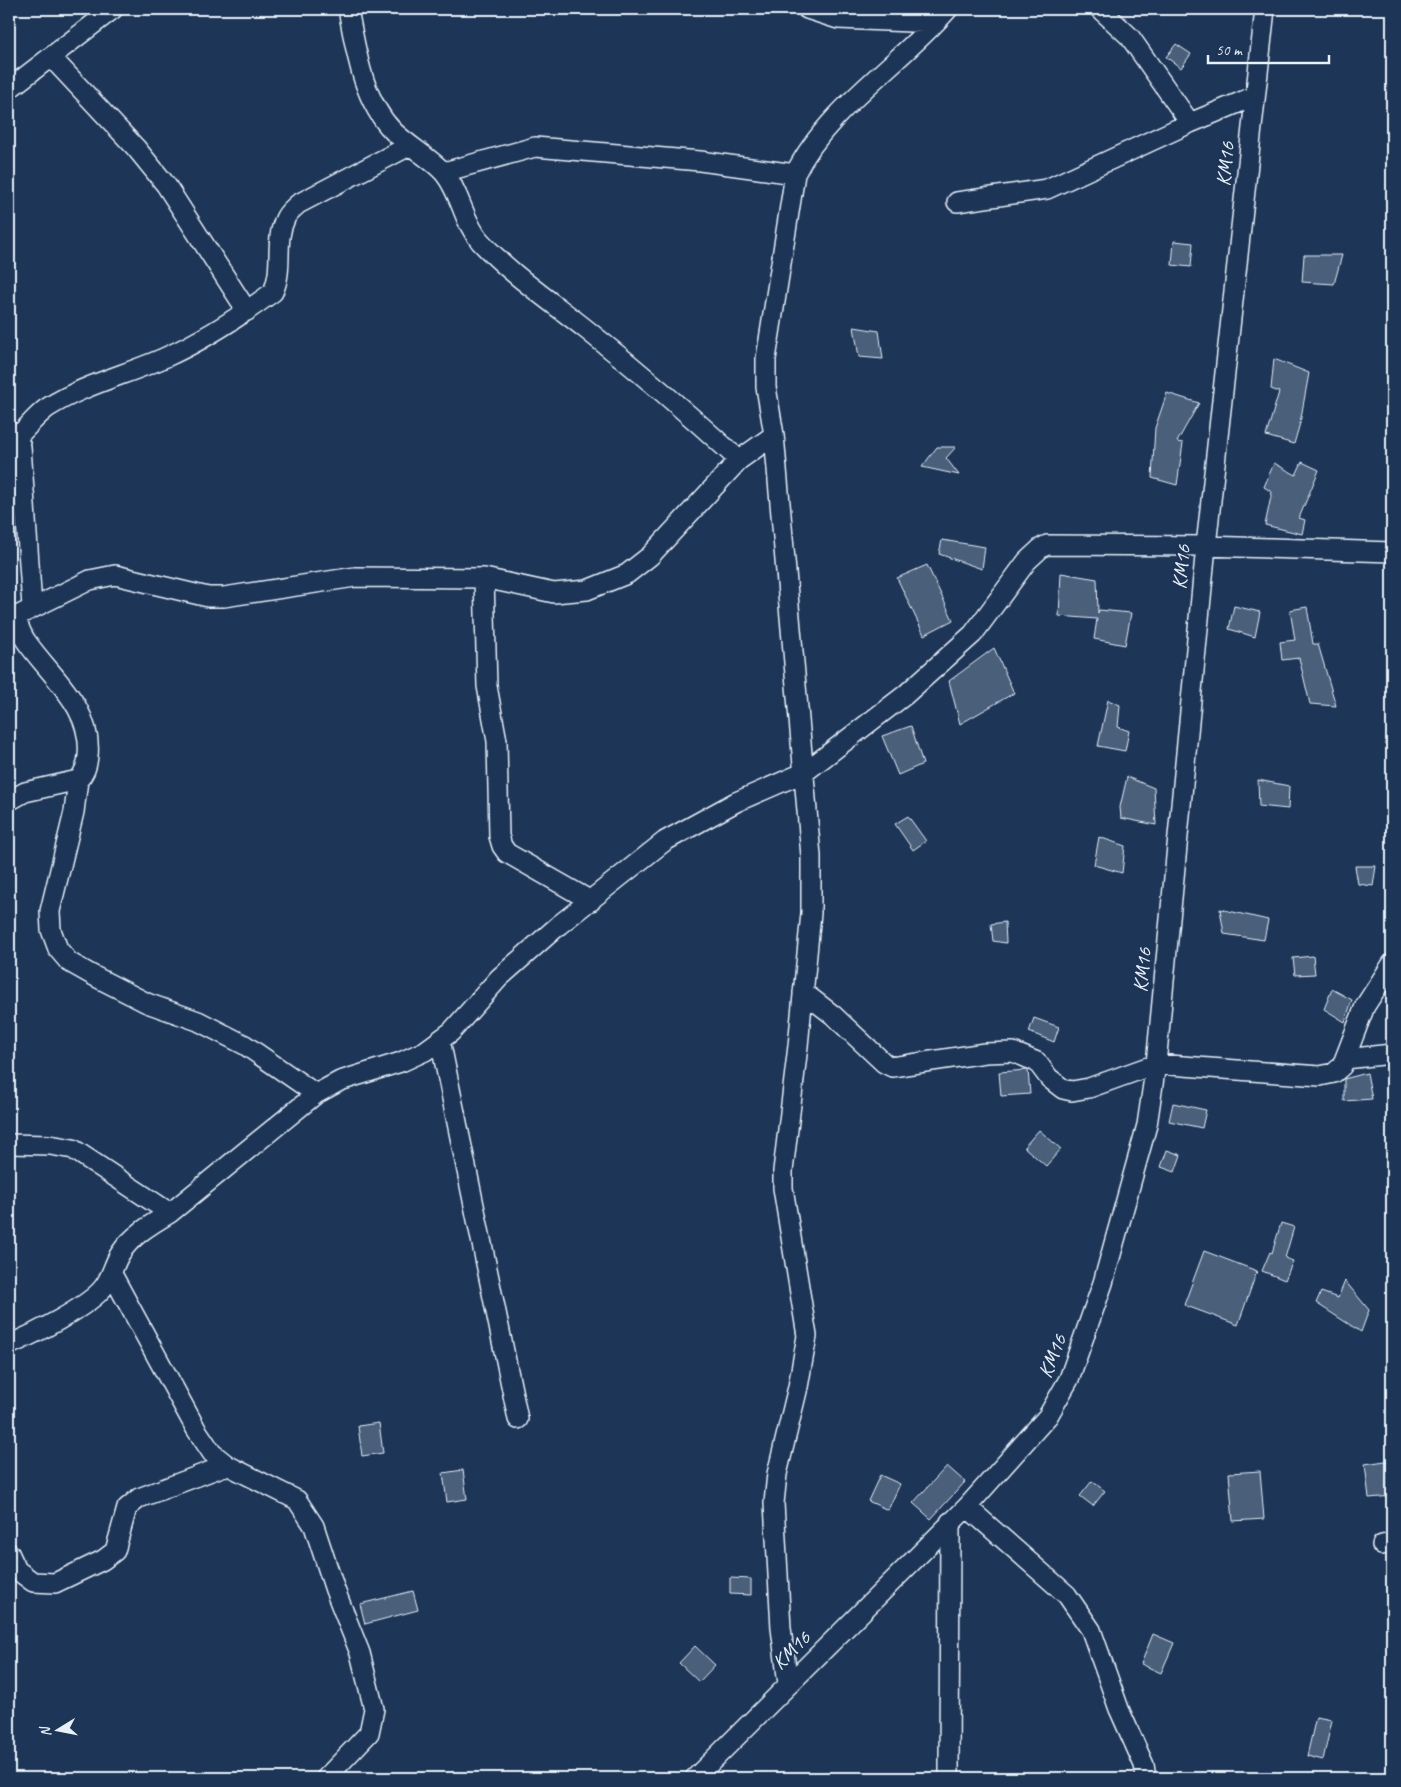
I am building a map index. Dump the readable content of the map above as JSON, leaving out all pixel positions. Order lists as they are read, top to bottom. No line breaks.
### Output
{"streets":{"street":["KM16"]},"scale_bar":"50 m","north":"left"}
